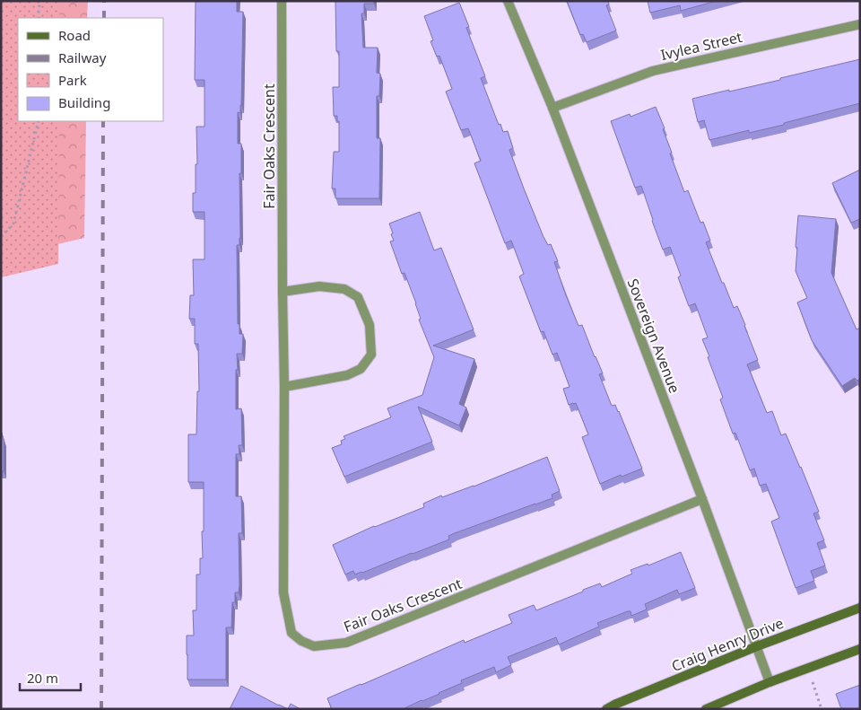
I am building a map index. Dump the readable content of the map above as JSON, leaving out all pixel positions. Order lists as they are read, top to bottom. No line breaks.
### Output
{"streets":{"street":["Ivylea Street","Fair Oaks Crescent","Sovereign Avenue","Craig Henry Drive"]},"crossings":[["Ivylea Street","Sovereign Avenue"],["Fair Oaks Crescent","Sovereign Avenue"],["Sovereign Avenue","Craig Henry Drive"]],"legend":["Road","Railway","Park","Building"],"scale_bar":"20 m"}
